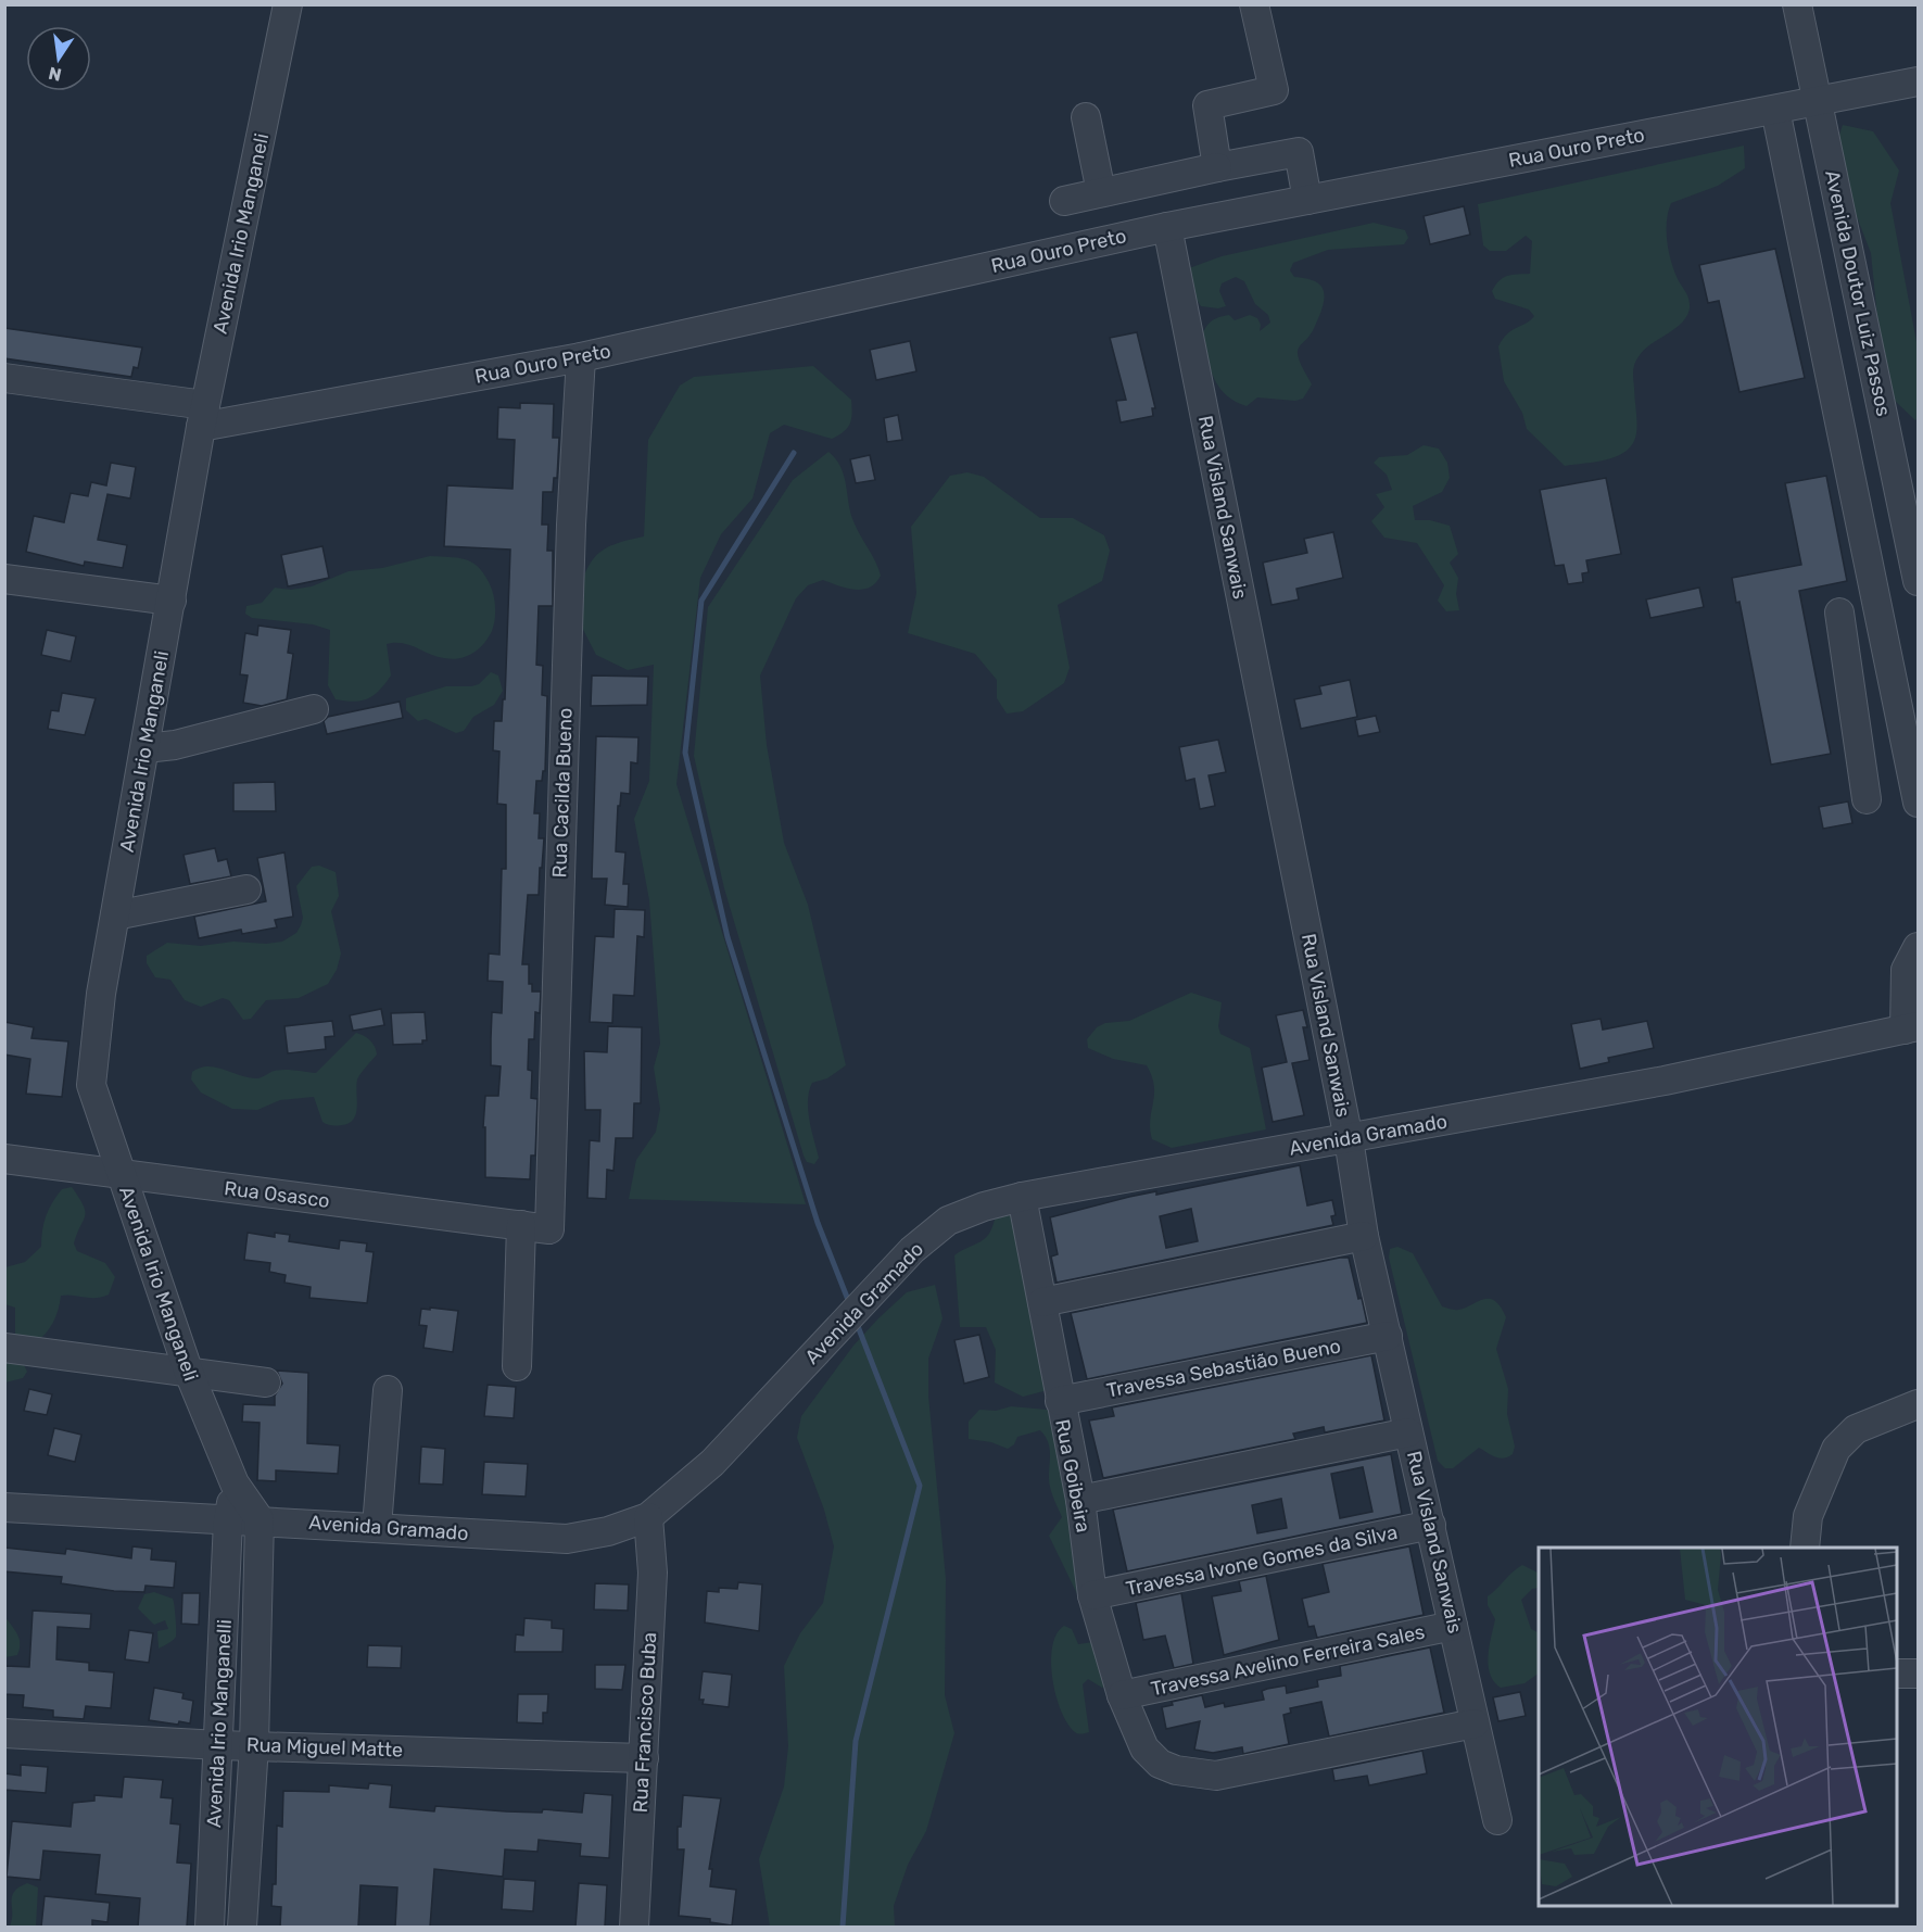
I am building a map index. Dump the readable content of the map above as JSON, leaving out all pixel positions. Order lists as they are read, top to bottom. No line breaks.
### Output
{"streets":{"street":["Rua Ouro Preto","Avenida Irio Manganeli","Avenida Doutor Luiz Passos","Rua Visland Sanwais","Rua Cacilda Bueno","Avenida Gramado","Rua Osasco","Travessa Sebastião Bueno","Rua Goibeira","Travessa Ivone Gomes da Silva","Travessa Avelino Ferreira Sales","Rua Francisco Buba","Avenida Irio Manganelli","Rua Miguel Matte"]},"crossings":[["Rua Ouro Preto","Avenida Irio Manganeli"],["Rua Ouro Preto","Avenida Doutor Luiz Passos"],["Rua Ouro Preto","Rua Visland Sanwais"],["Rua Ouro Preto","Rua Cacilda Bueno"],["Avenida Irio Manganeli","Avenida Gramado"],["Avenida Irio Manganeli","Rua Osasco"],["Avenida Irio Manganeli","Avenida Irio Manganelli"],["Rua Visland Sanwais","Avenida Gramado"],["Rua Visland Sanwais","Travessa Sebastião Bueno"],["Rua Visland Sanwais","Rua Goibeira"],["Rua Visland Sanwais","Travessa Ivone Gomes da Silva"],["Rua Visland Sanwais","Travessa Avelino Ferreira Sales"],["Rua Cacilda Bueno","Rua Osasco"],["Avenida Gramado","Rua Goibeira"],["Avenida Gramado","Rua Francisco Buba"],["Avenida Gramado","Avenida Irio Manganelli"],["Travessa Sebastião Bueno","Rua Goibeira"],["Rua Goibeira","Travessa Ivone Gomes da Silva"],["Rua Goibeira","Travessa Avelino Ferreira Sales"],["Rua Francisco Buba","Rua Miguel Matte"],["Avenida Irio Manganelli","Rua Miguel Matte"]],"north":"bottom"}
